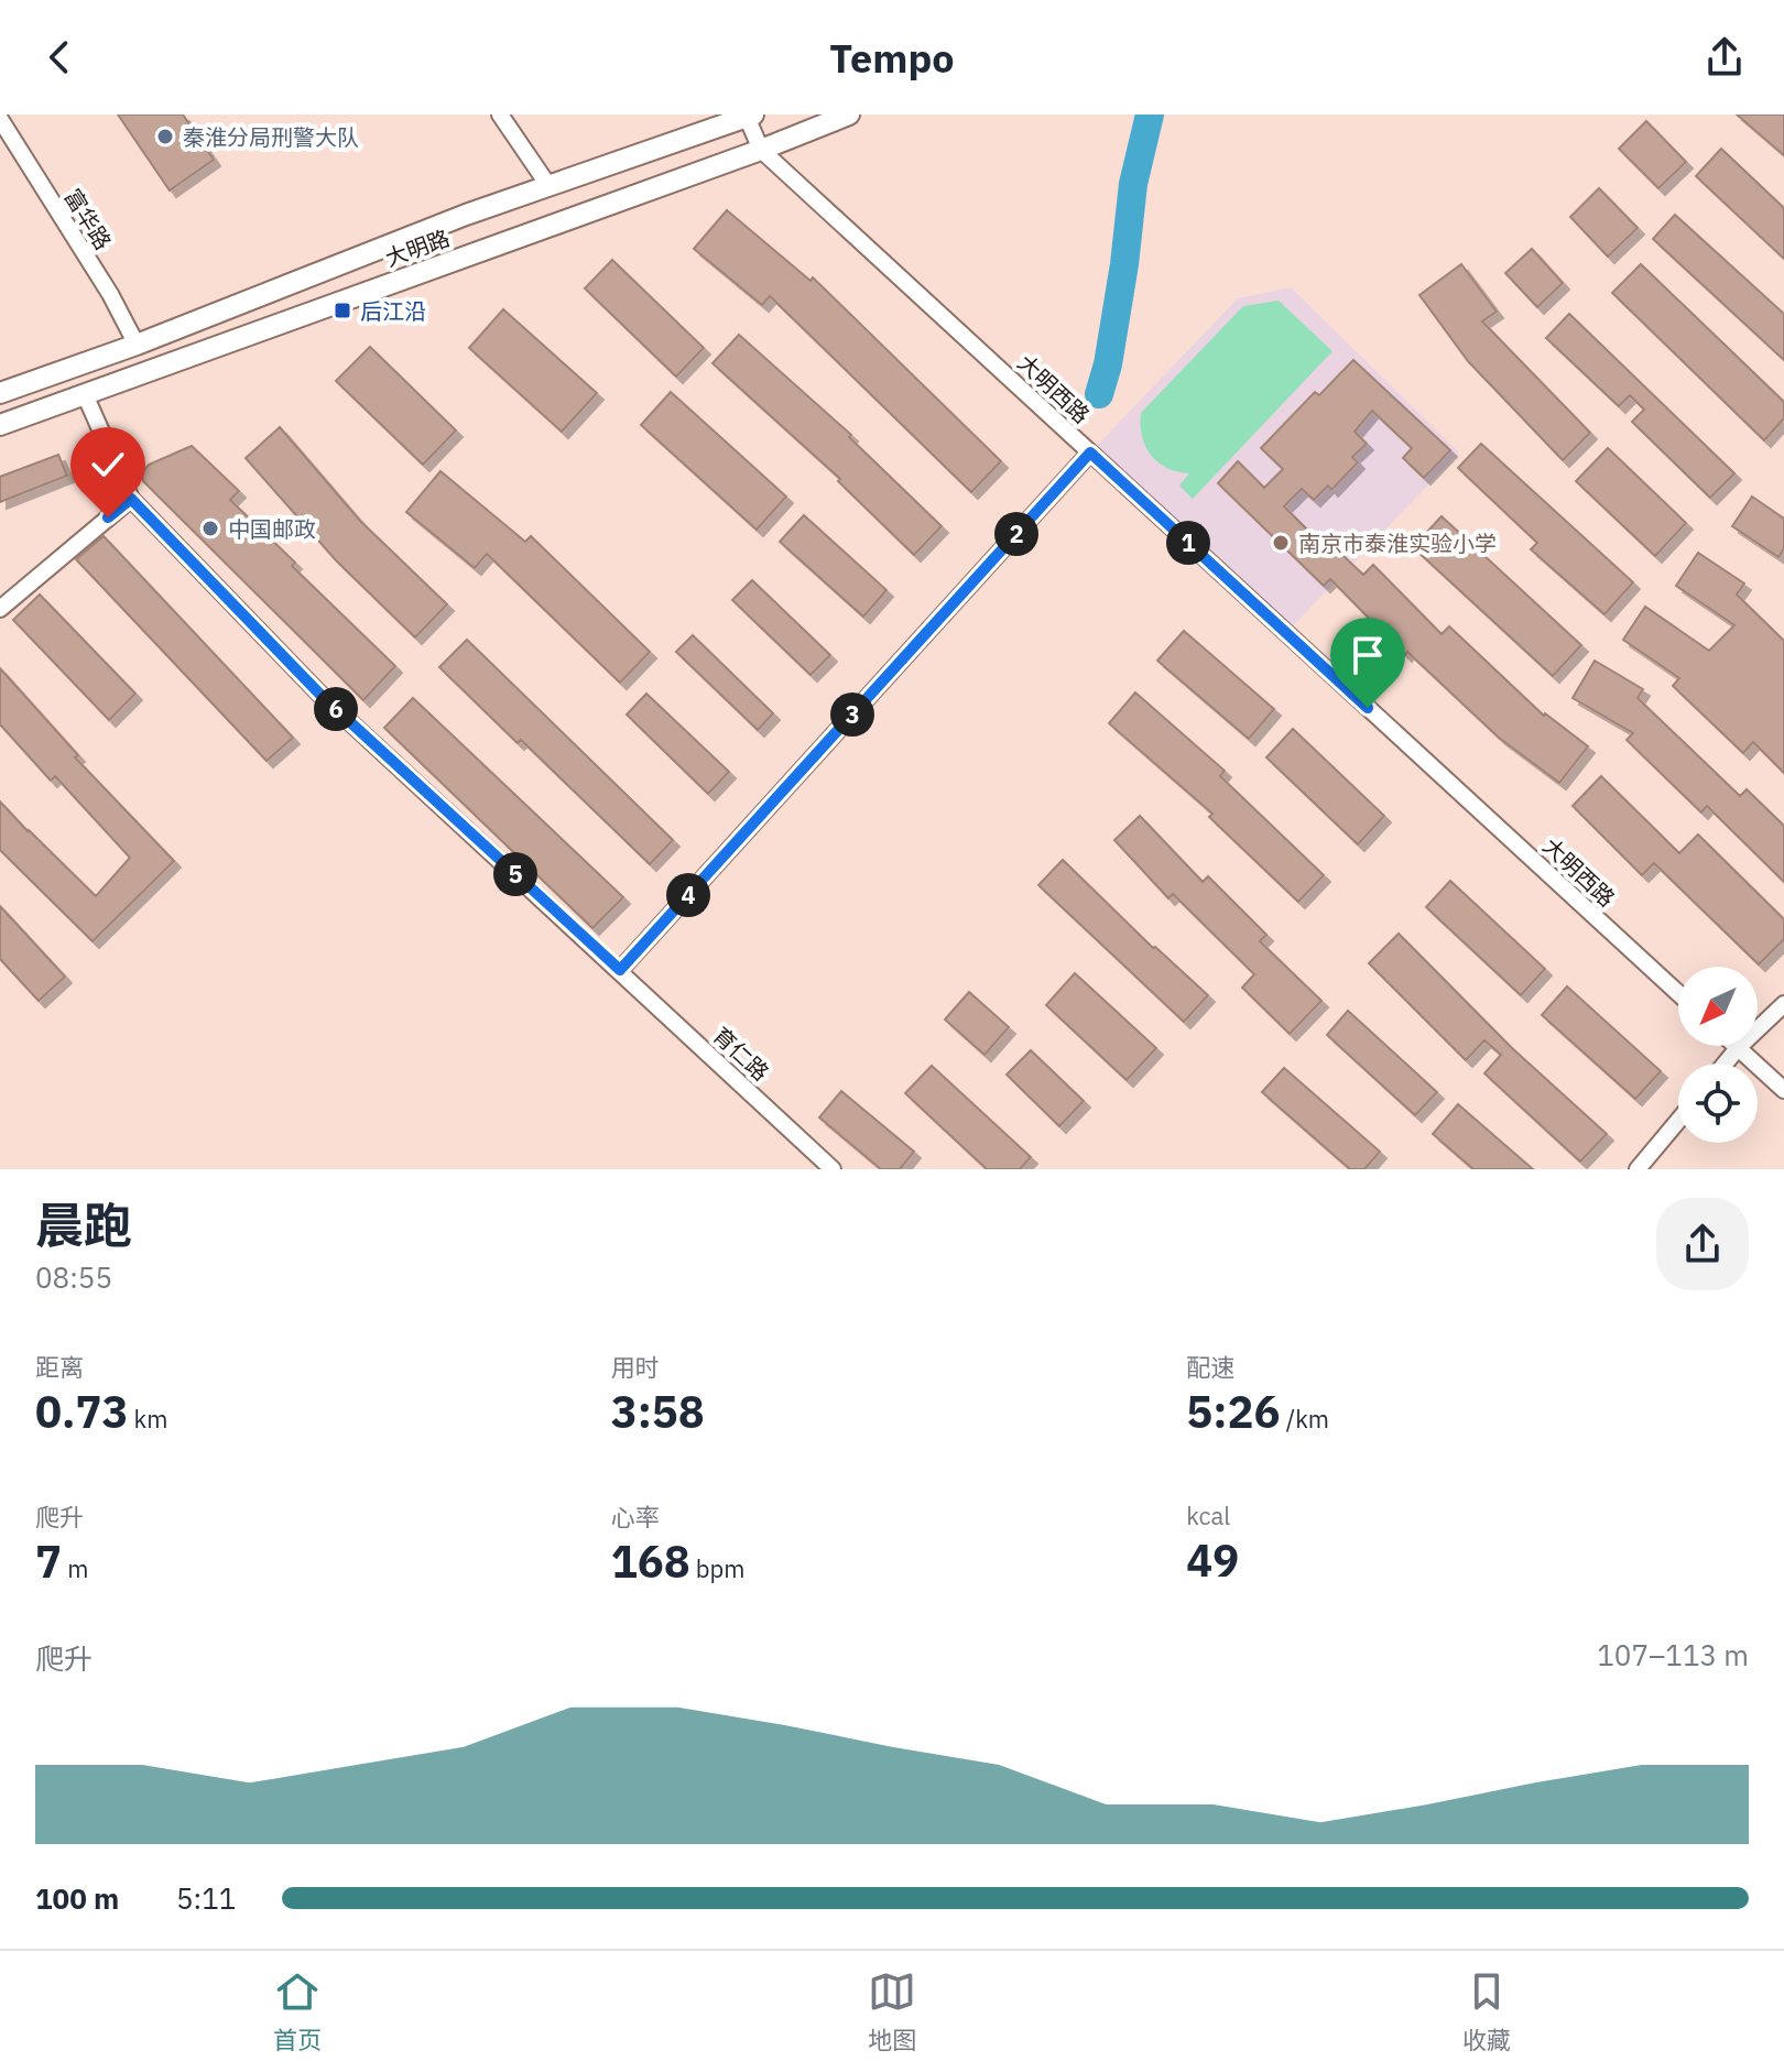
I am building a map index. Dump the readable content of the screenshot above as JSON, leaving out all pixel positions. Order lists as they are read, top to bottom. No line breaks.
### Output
{"streets":{"main road":["大明路"],"street":["富华路","大明西路","育仁路"]},"crossings":[["大明路","大明西路"]],"places":{"other":["秦淮分局刑警大队","中国邮政","南京市泰淮实验小学"],"transit":["后江沿"]},"north":"bottom left","page":{"header":"Tempo","pins":["2","1","6","3","5","4"],"heading":["晨跑","08:55"],"stats":[["距离","0.73 km"],["用时","3:58"],["配速","5:26 /km"],["爬升","7 m"],["心率","168 bpm"],["kcal","49"]],"chart":["爬升","107–113 m"],"list":[{"name":"100 m","note":"5:11"}],"tabs":["首页","地图","收藏"]}}
